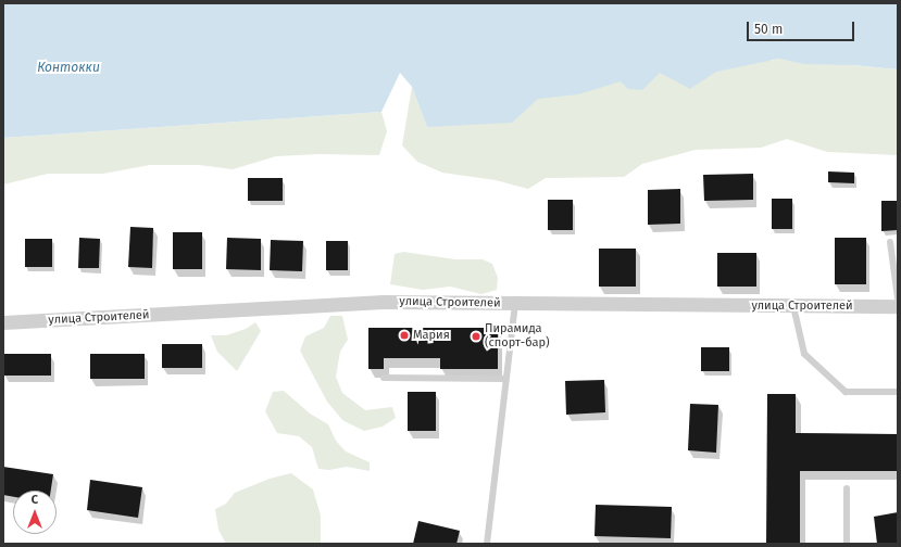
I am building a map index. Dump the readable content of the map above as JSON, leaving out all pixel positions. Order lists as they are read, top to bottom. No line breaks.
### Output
{"streets":{"street":["улица Строителей"]},"water":["Контокки"],"places":["Мария","Пирамида (спорт-бар)"],"scale_bar":"50 m","north":"top"}
